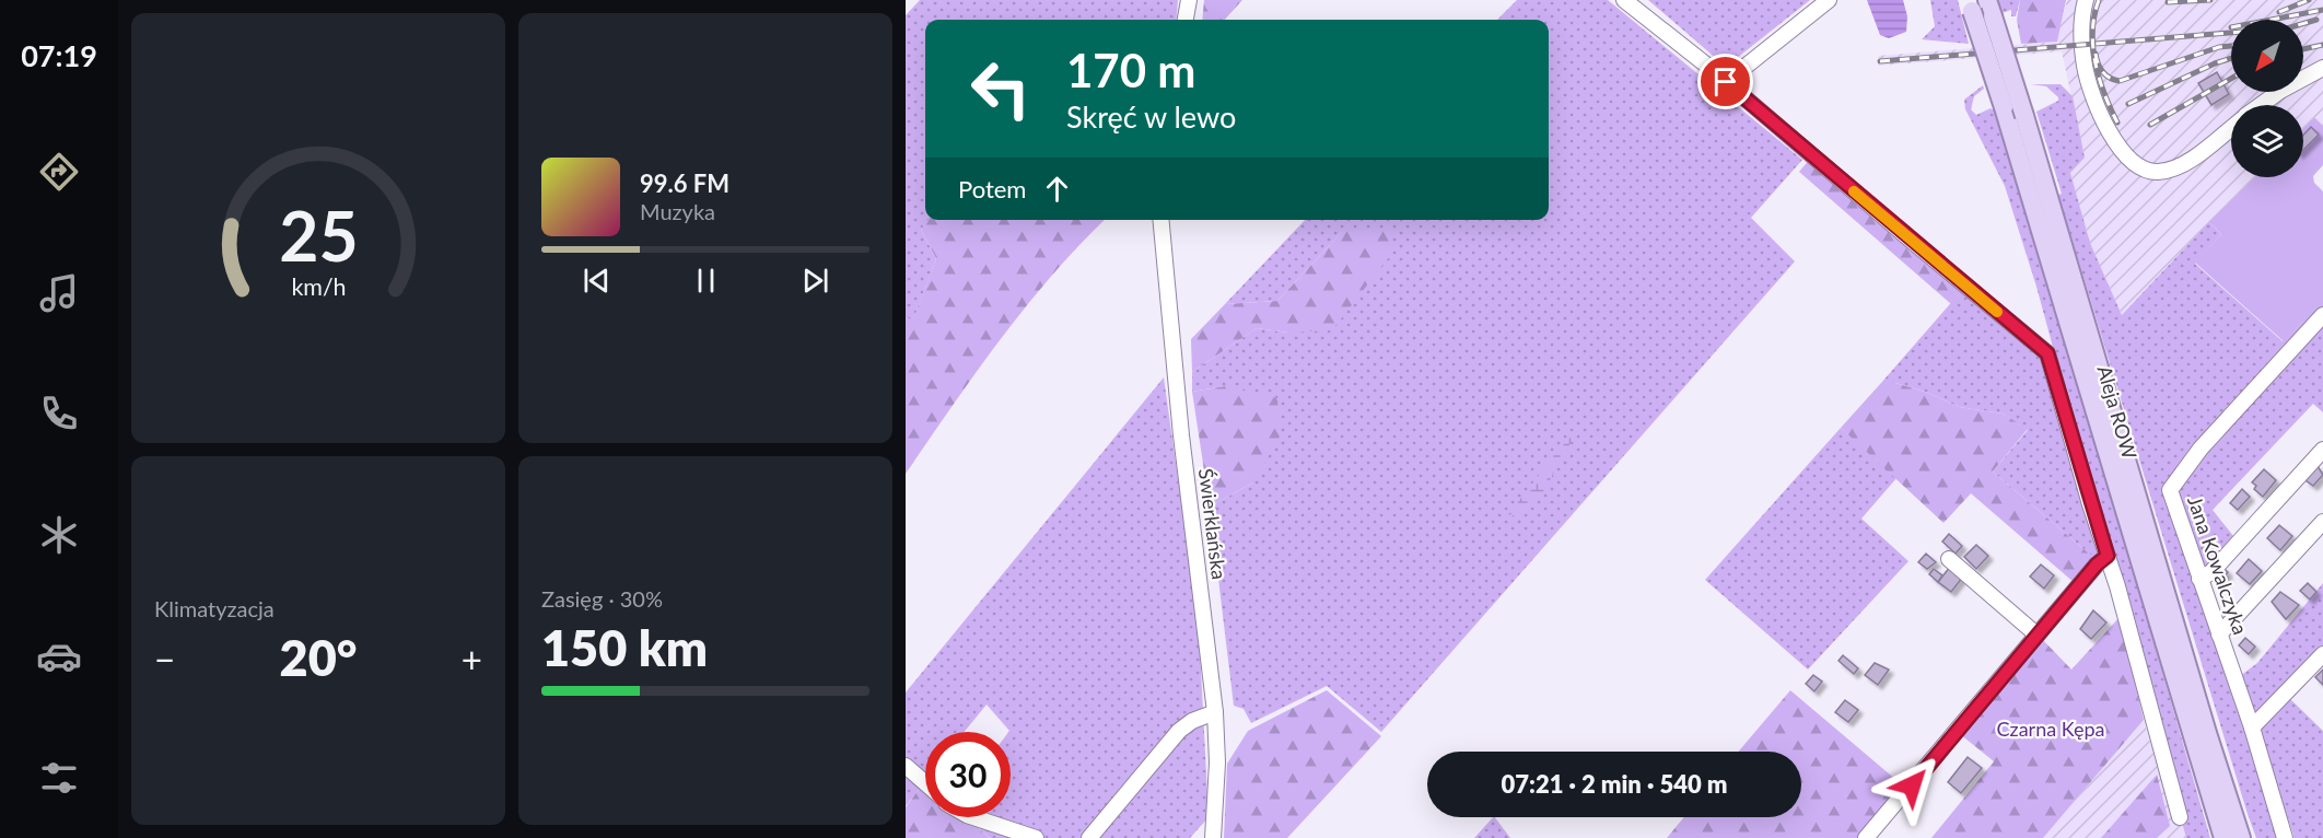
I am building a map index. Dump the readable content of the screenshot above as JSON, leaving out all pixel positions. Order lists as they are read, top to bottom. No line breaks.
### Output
{"streets":{"main road":["Aleja ROW"],"street":["Świerklańska","Jana Kowalczyka"]},"parks":["Czarna Kępa"],"north":"bottom left","page":{"tabs":"07:19","turn":["170 m","Skręć w lewo"],"song":["99.6 FM","Muzyka"],"then":"Potem","tile":["Klimatyzacja",["Zasięg · 30%","150 km"]],"heat":["−","20°","+"],"limit":"30","trip":"07:21 · 2 min · 540 m","gauge":["25","km/h"]}}
